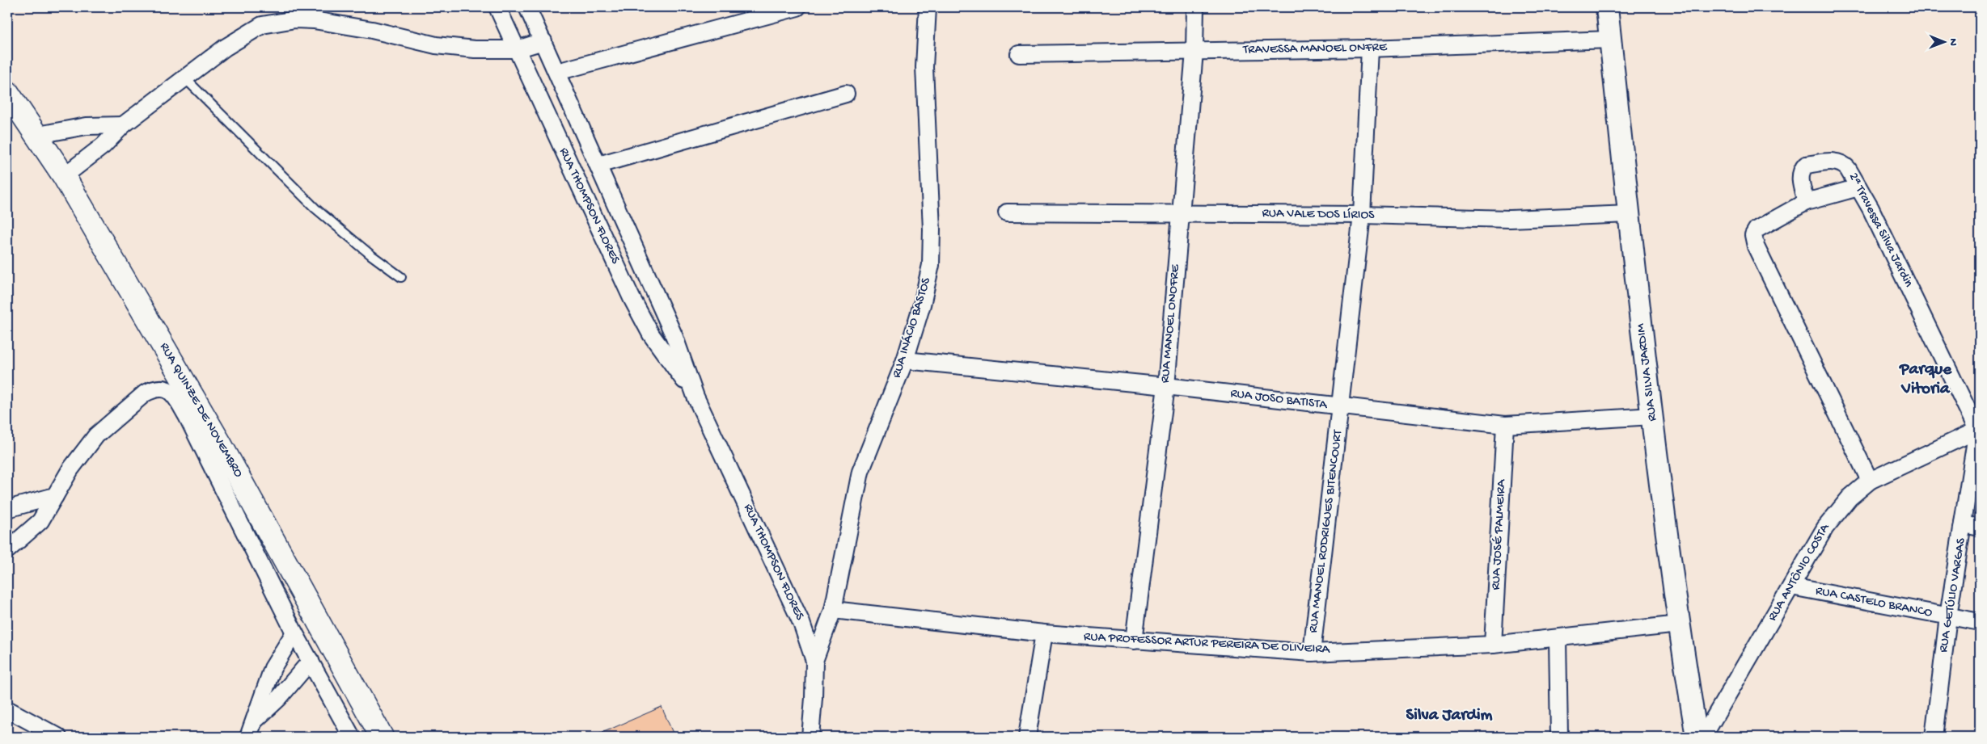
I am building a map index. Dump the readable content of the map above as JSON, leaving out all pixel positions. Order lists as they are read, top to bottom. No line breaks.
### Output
{"streets":{"main road":["RUA QUINZE DE NOVEMBRO"],"street":["TRAVESSA MANOEL ONFRE","RUA THOMPSON FLORES","RUA VALE DOS LÍRIOS","2ª Travessa Silva Jardin","RUA MANOEL ONOFRE","RUA INÁCIO BASTOS","RUA SILVA JARDIM","RUA JOSO BATISTA","RUA MANOEL RODRIGUES BITENCOURT","RUA JOSÉ PALMEIRA","RUA ANTÔNIO COSTA","RUA GETÚLIO VARGAS","RUA CASTELO BRANCO","RUA PROFESSOR ARTUR PEREIRA DE OLIVEIRA"]},"crossings":[["TRAVESSA MANOEL ONFRE","RUA MANOEL ONOFRE"],["TRAVESSA MANOEL ONFRE","RUA SILVA JARDIM"],["TRAVESSA MANOEL ONFRE","RUA MANOEL RODRIGUES BITENCOURT"],["RUA THOMPSON FLORES","RUA INÁCIO BASTOS"],["RUA VALE DOS LÍRIOS","RUA MANOEL ONOFRE"],["RUA VALE DOS LÍRIOS","RUA SILVA JARDIM"],["RUA VALE DOS LÍRIOS","RUA MANOEL RODRIGUES BITENCOURT"],["2ª Travessa Silva Jardin","RUA ANTÔNIO COSTA"],["2ª Travessa Silva Jardin","RUA GETÚLIO VARGAS"],["RUA MANOEL ONOFRE","RUA JOSO BATISTA"],["RUA MANOEL ONOFRE","RUA PROFESSOR ARTUR PEREIRA DE OLIVEIRA"],["RUA INÁCIO BASTOS","RUA JOSO BATISTA"],["RUA INÁCIO BASTOS","RUA PROFESSOR ARTUR PEREIRA DE OLIVEIRA"],["RUA SILVA JARDIM","RUA JOSO BATISTA"],["RUA SILVA JARDIM","RUA PROFESSOR ARTUR PEREIRA DE OLIVEIRA"],["RUA JOSO BATISTA","RUA MANOEL RODRIGUES BITENCOURT"],["RUA JOSO BATISTA","RUA JOSÉ PALMEIRA"],["RUA MANOEL RODRIGUES BITENCOURT","RUA PROFESSOR ARTUR PEREIRA DE OLIVEIRA"],["RUA JOSÉ PALMEIRA","RUA PROFESSOR ARTUR PEREIRA DE OLIVEIRA"],["RUA ANTÔNIO COSTA","RUA GETÚLIO VARGAS"],["RUA ANTÔNIO COSTA","RUA CASTELO BRANCO"],["RUA GETÚLIO VARGAS","RUA CASTELO BRANCO"]],"districts":["Parque Vitoria","Silva Jardim"],"north":"right"}
